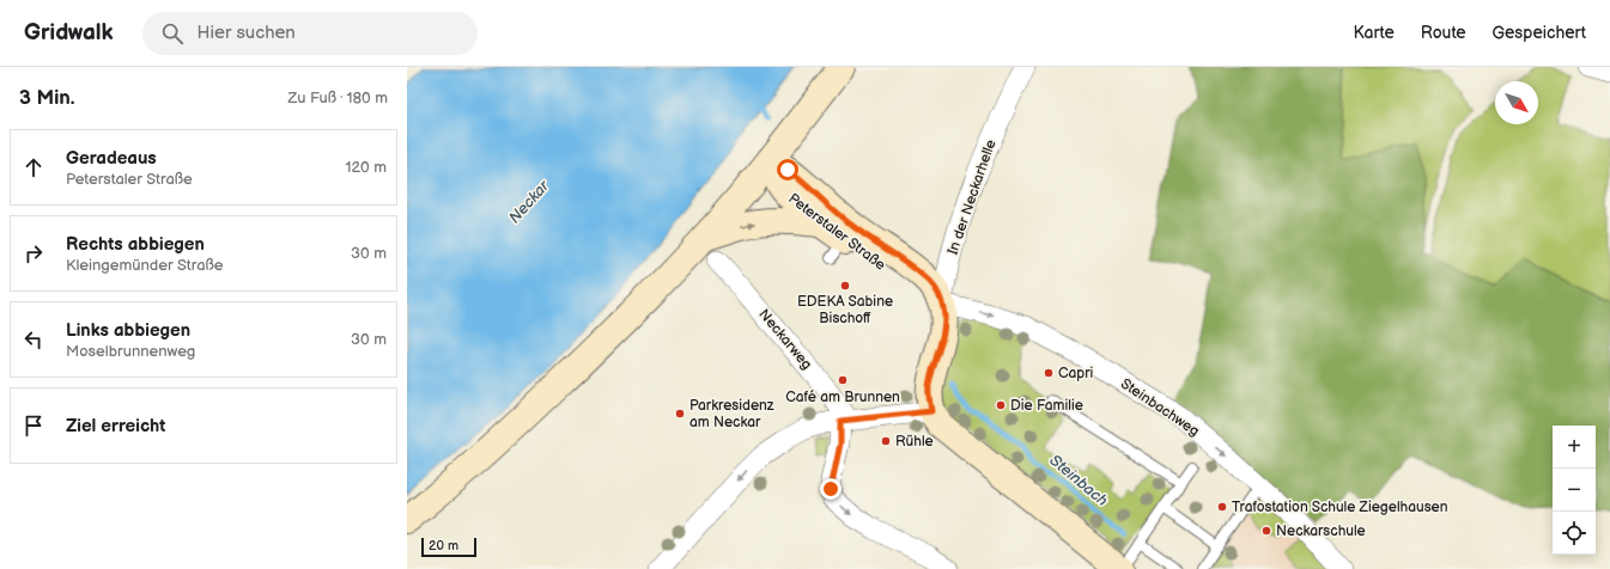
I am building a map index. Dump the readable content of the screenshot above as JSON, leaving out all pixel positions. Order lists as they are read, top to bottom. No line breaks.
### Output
{"streets":{"main road":["Peterstaler Straße"],"street":["In der Neckarhelle","Neckarweg","Steinbachweg"]},"crossings":[["In der Neckarhelle","Peterstaler Straße"],["In der Neckarhelle","Steinbachweg"],["Peterstaler Straße","Steinbachweg"]],"one_way":["Steinbachweg"],"water":["Neckar","Steinbach"],"places":["EDEKA Sabine Bischoff","Capri","Café am Brunnen","Die Familie","Parkresidenz am Neckar","Rühle","Trafostation Schule Ziegelhausen","Neckarschule"],"scale_bar":"20 m","north":"bottom right","page":{"header":"Gridwalk","search":"Hier suchen","nav":["Karte","Route","Gespeichert"],"heading":["3 Min.","Zu Fuß · 180 m"],"list":[["Geradeaus","Peterstaler Straße","120 m"],["Rechts abbiegen","Kleingemünder Straße","30 m"],["Links abbiegen","Moselbrunnenweg","30 m"],"Ziel erreicht"],"map_buttons":["+","−"],"scale":"20 m"}}
